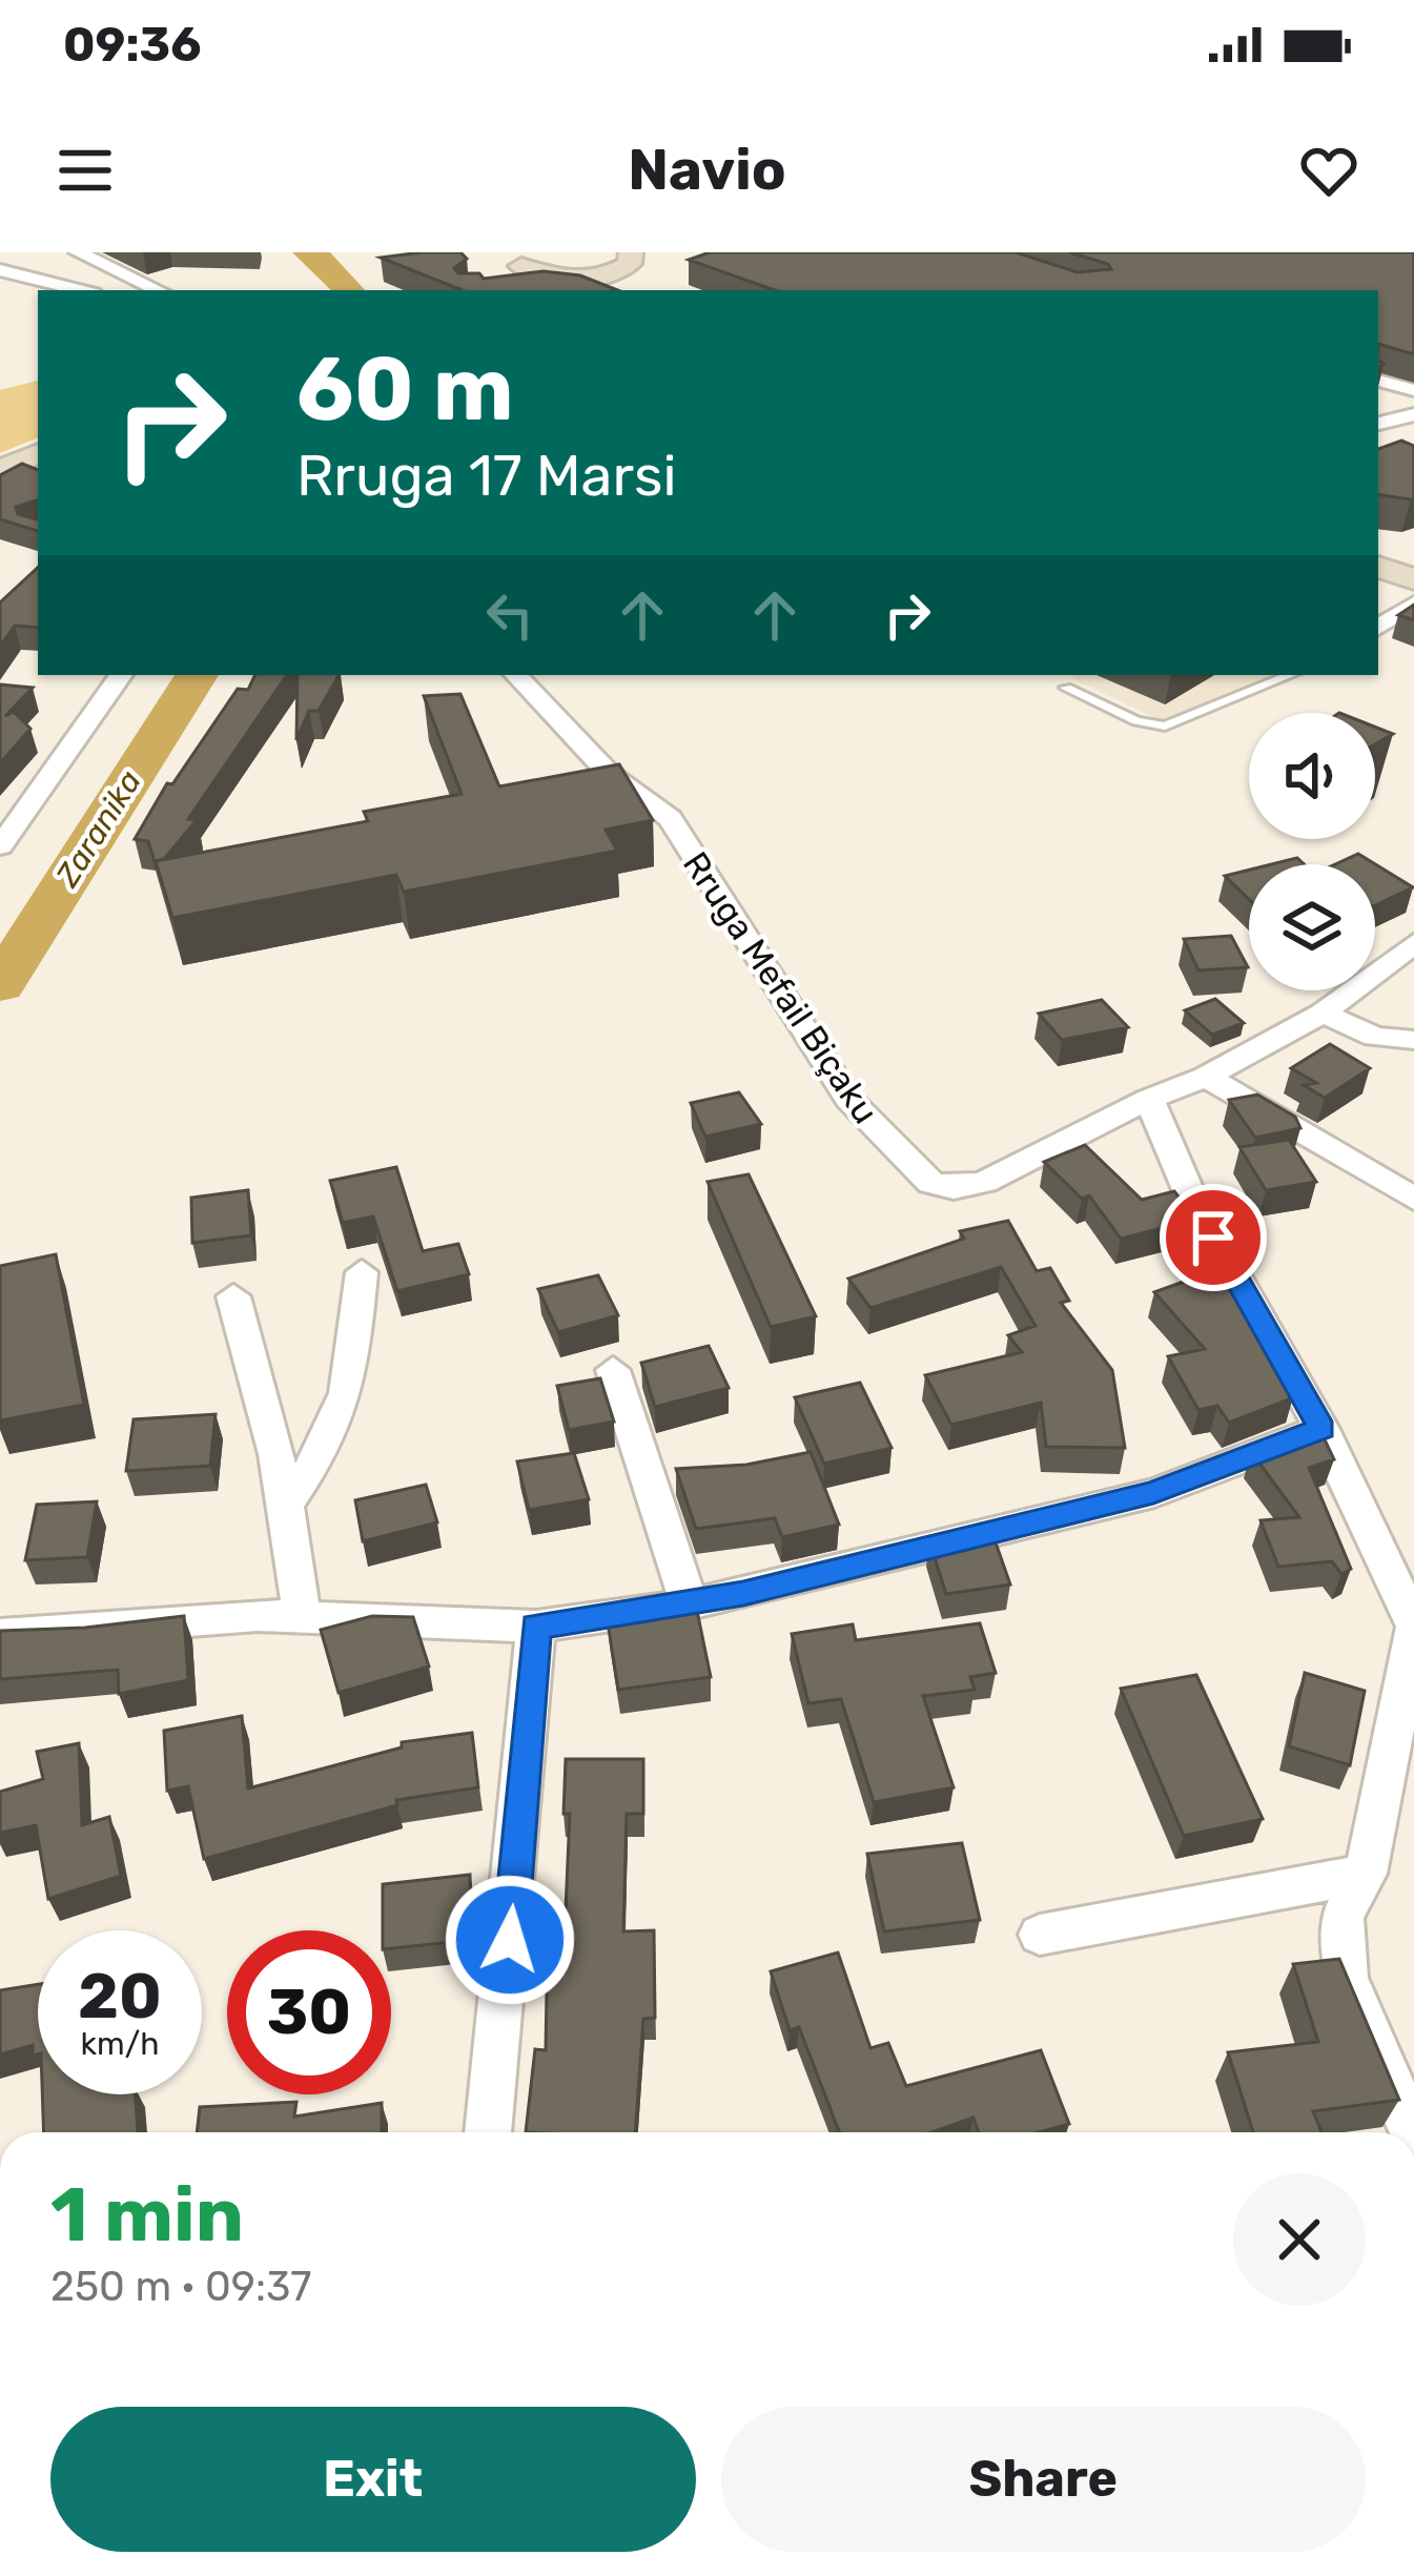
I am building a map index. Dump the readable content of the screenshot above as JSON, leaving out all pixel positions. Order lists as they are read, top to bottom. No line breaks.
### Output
{"streets":{"street":["Rruga Mefail Biçaku"]},"water":["Zaranika"],"page":{"status":"09:36","header":"Navio","turn":["60 m","Rruga 17 Marsi"],"speed":"20 km/h","limit":"30","heading":["1 min","250 m · 09:37"],"buttons":["Exit","Share"]}}
